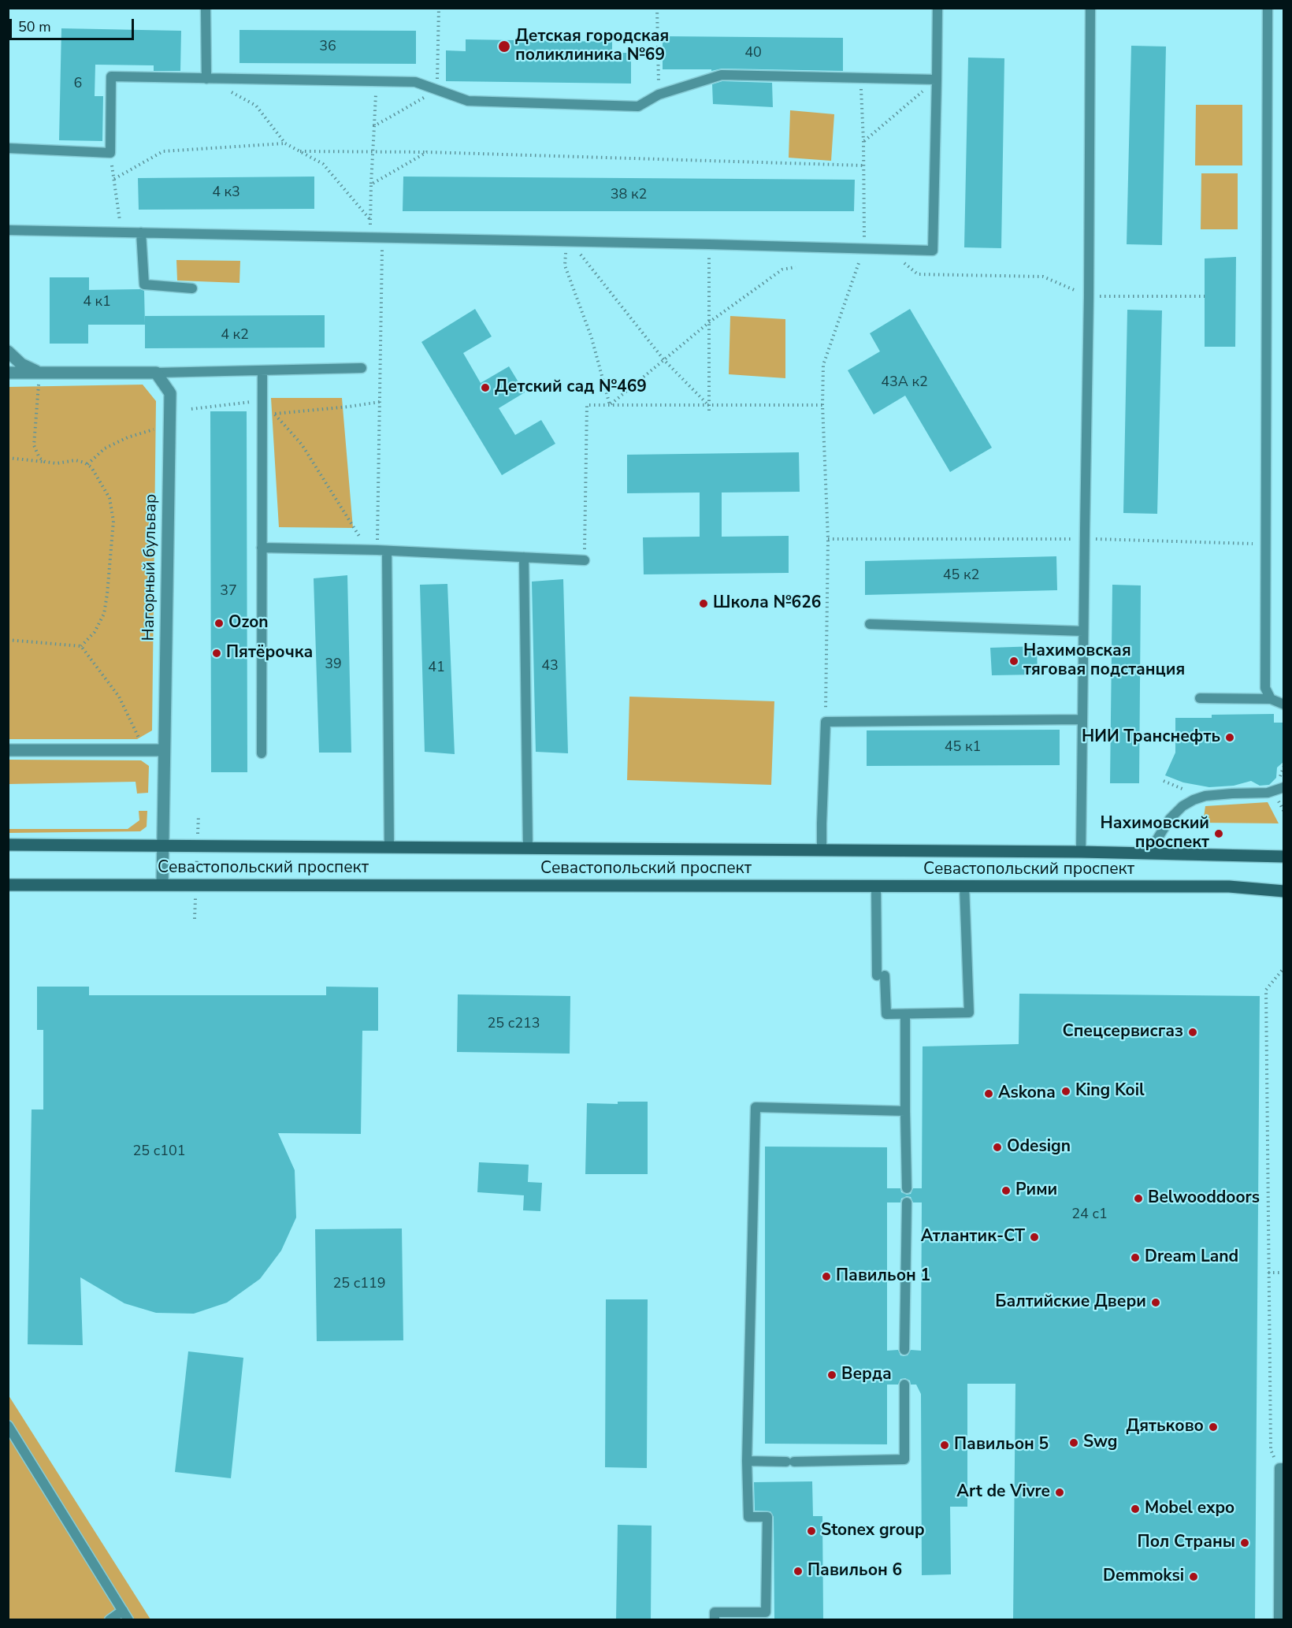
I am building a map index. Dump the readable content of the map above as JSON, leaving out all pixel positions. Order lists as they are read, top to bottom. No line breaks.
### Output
{"streets":{"main road":["Севастопольский проспект"],"street":["Нагорный бульвар"]},"crossings":[["Нагорный бульвар","Севастопольский проспект"]],"places":["Детская городская поликлиника №69","Детский сад №469","Школа №626","Ozon","Пятёрочка","Нахимовская тяговая подстанция","НИИ Транснефть","Нахимовский проспект","Спецсервисгаз","King Koil","Askona","Odesign","Рими","Belwooddoors","Атлантик-СТ","Dream Land","Павильон 1","Балтийские Двери","Верда","Дятьково","Swg","Павильон 5","Art de Vivre","Mobel expo","Stonex group","Пол Страны","Павильон 6","Demmoksi"],"house_numbers":["36","40","6","4 к3","38 к2","4 к1","4 к2","43А к2","45 к2","37","39","43","41","45 к1","25 с213","25 с101","24 с1","25 с119"],"scale_bar":"50 m"}
